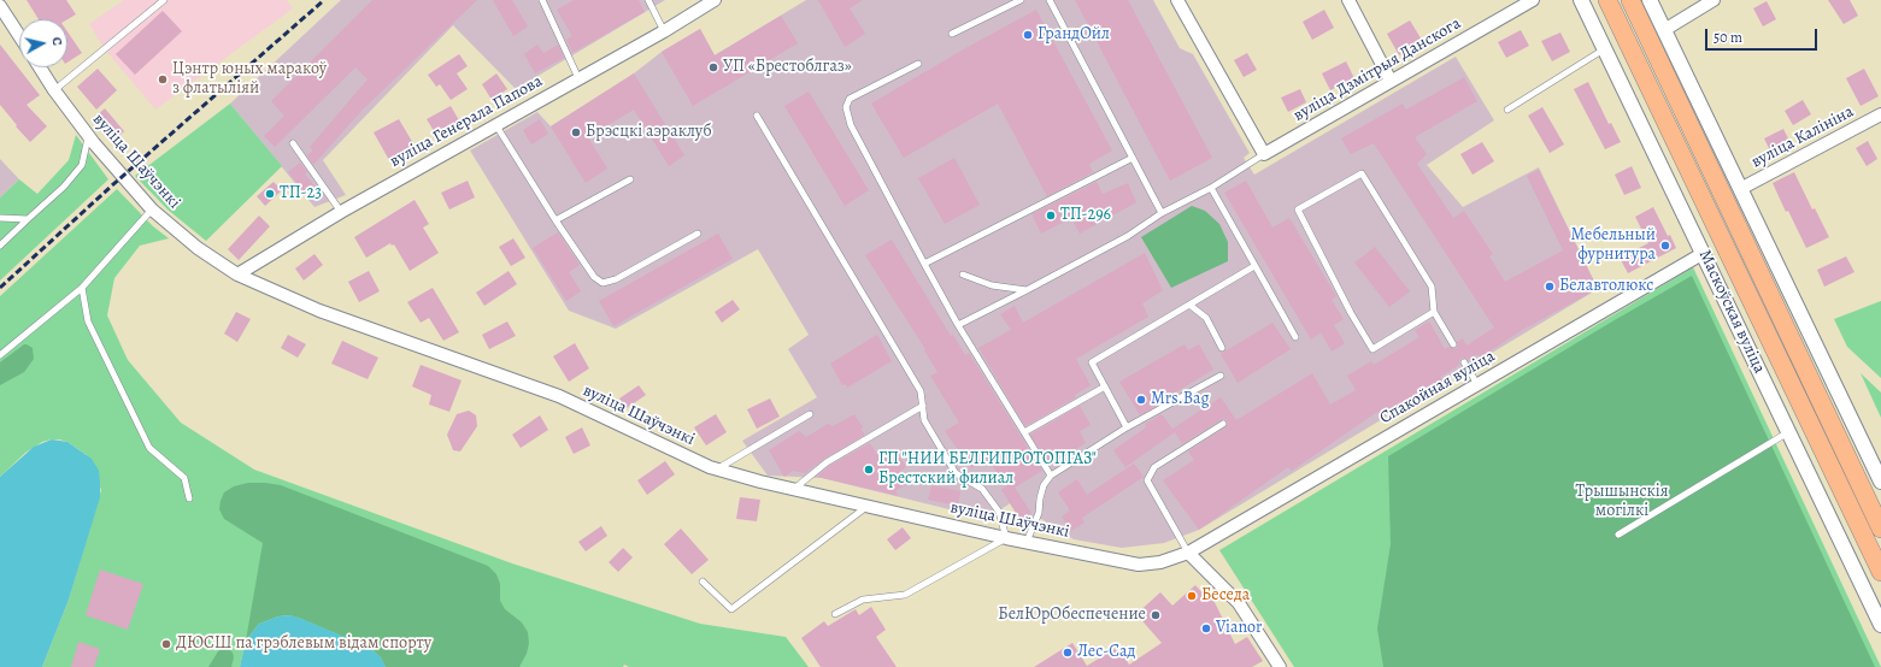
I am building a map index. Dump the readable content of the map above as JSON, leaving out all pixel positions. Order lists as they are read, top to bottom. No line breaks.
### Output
{"streets":{"main road":["Маскоўская вуліца"],"street":["вуліца Дзмітрыя Данскога","вуліца Генерала Папова","вуліца Калініна","вуліца Шаўчэнкі","Спакойная вуліца"]},"crossings":[["вуліца Генерала Папова","вуліца Шаўчэнкі"],["вуліца Шаўчэнкі","Спакойная вуліца"],["Маскоўская вуліца","Спакойная вуліца"]],"parks":["Трышынскія могілкі"],"places":["ГрандОйл","УП «Брестоблгаз»","Цэнтр юных маракоў з флатыліяй","Брэсцкі аэраклуб","ТП-23","ТП-296","Мебельный фурнитура","Белавтолюкс","Mrs.Bag","ГП \"НИИ БЕЛГИПРОТОПГАЗ\" Брестский филиал","Беседа","БелЮрОбеспечение","Vianor","ДЮСШ па грэблевым відам спорту","Лес-Сад"],"scale_bar":"50 m","north":"right"}
